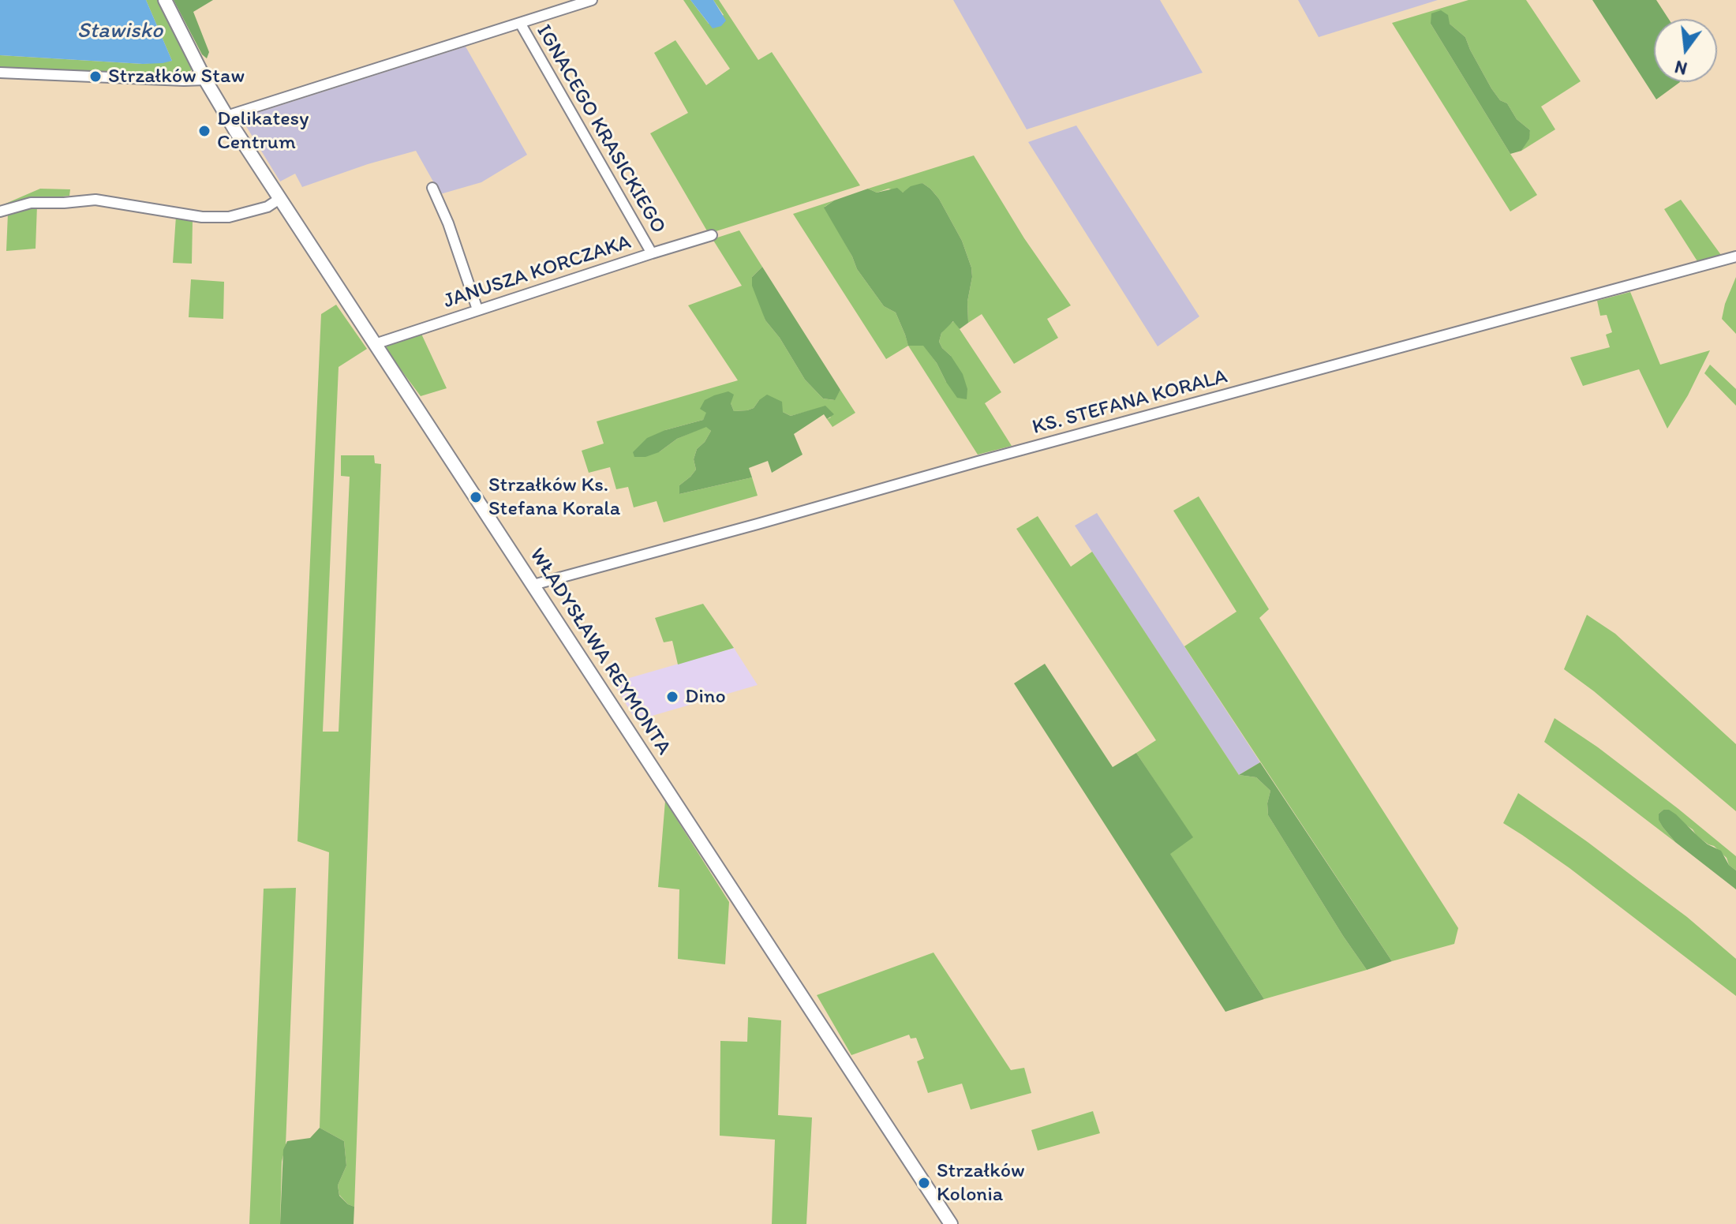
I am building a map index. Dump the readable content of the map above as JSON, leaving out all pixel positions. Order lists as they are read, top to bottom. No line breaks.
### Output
{"streets":{"street":["IGNACEGO KRASICKIEGO","JANUSZA KORCZAKA","KS. STEFANA KORALA","WŁADYSŁAWA REYMONTA"]},"crossings":[["IGNACEGO KRASICKIEGO","JANUSZA KORCZAKA"],["JANUSZA KORCZAKA","WŁADYSŁAWA REYMONTA"],["KS. STEFANA KORALA","WŁADYSŁAWA REYMONTA"]],"water":["Stawisko"],"places":["Strzałków Staw","Delikatesy Centrum","Strzałków Ks. Stefana Korala","Dino","Strzałków Kolonia"],"north":"bottom"}
